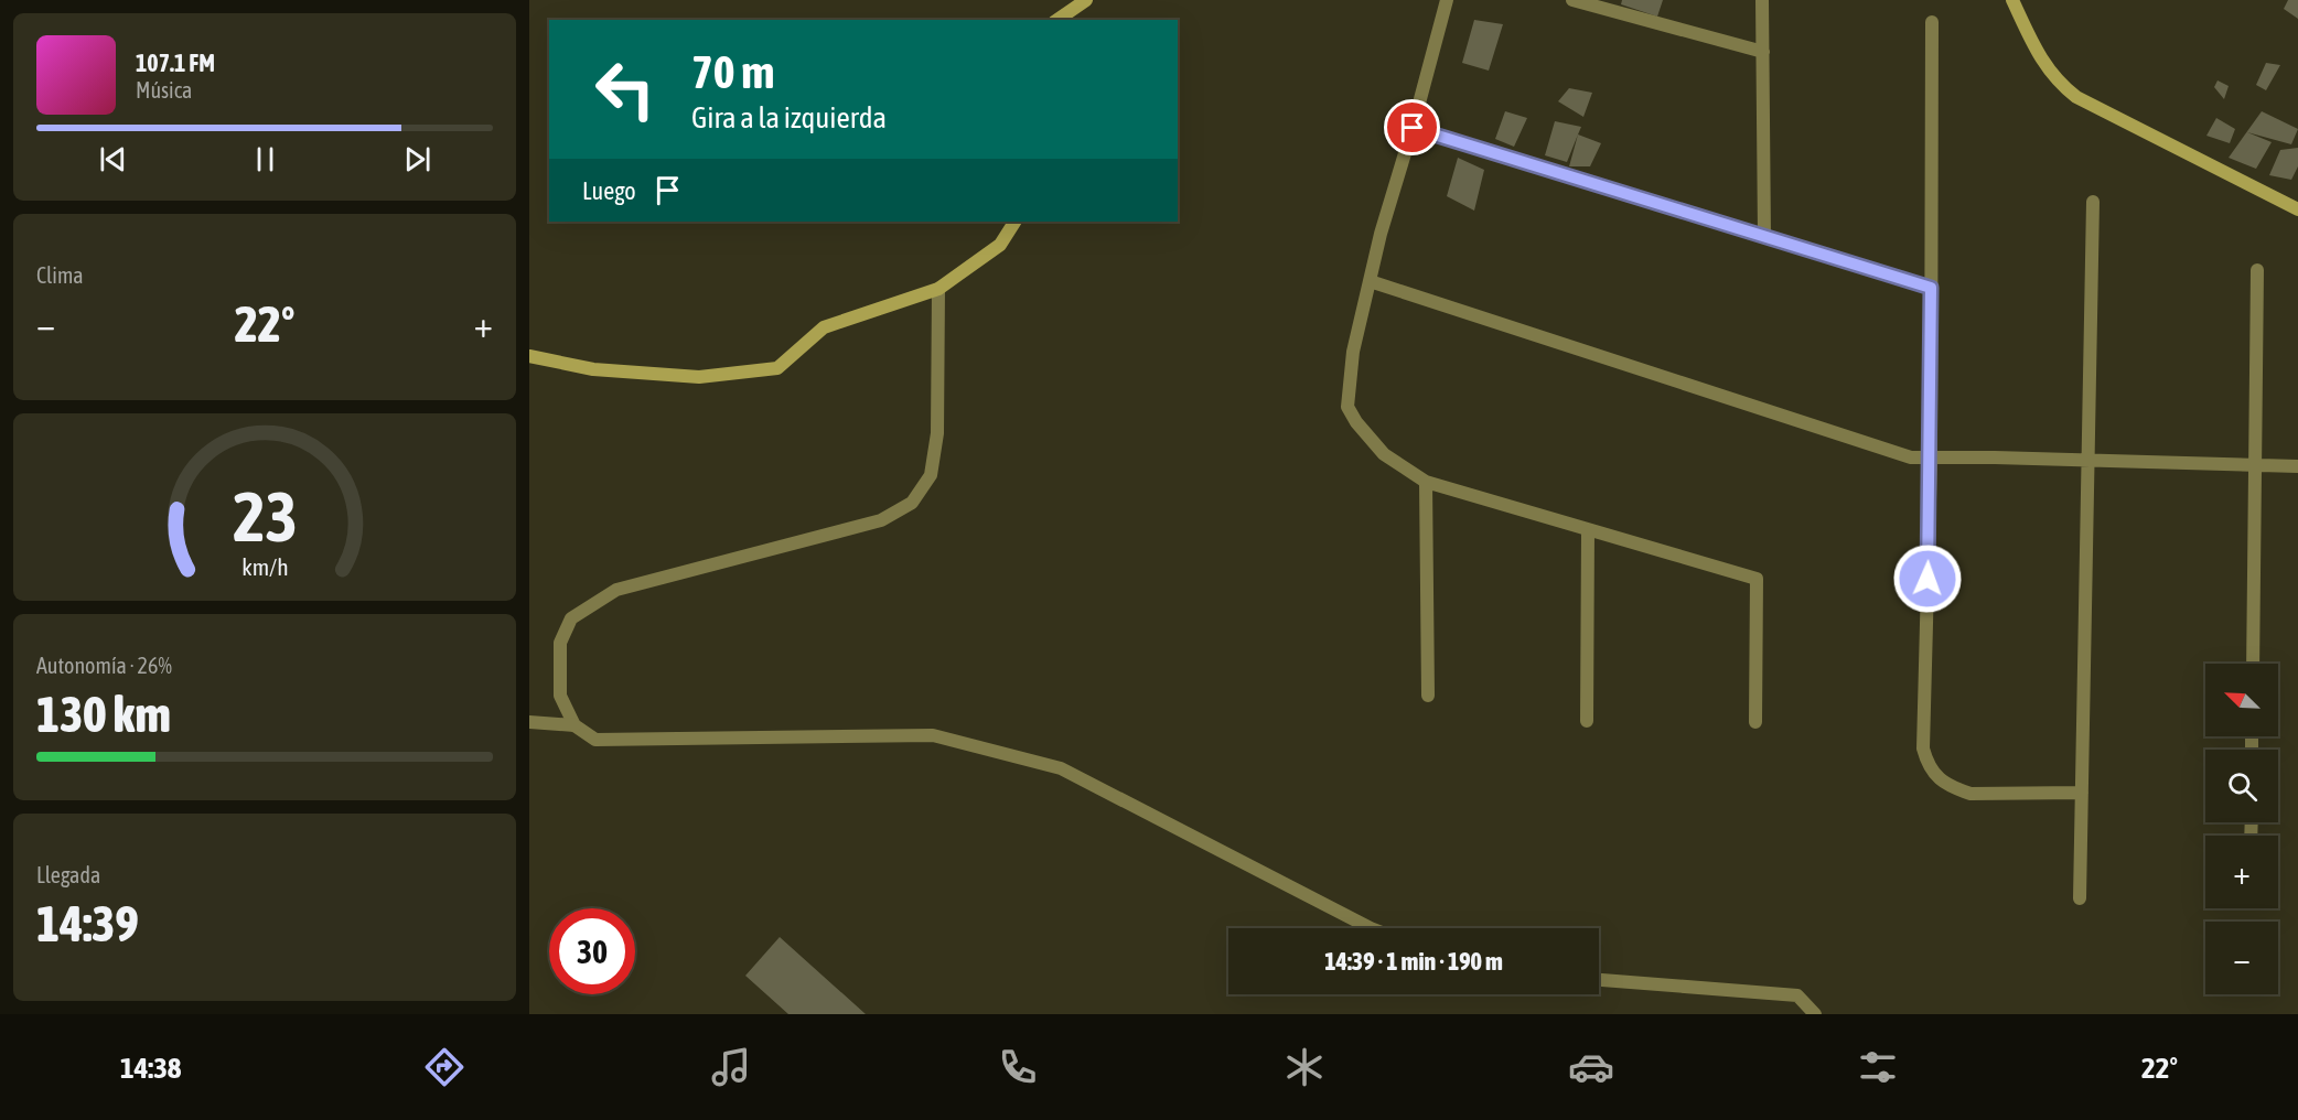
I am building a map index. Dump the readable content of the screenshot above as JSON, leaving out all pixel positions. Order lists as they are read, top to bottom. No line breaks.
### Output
{"north":"top left","page":{"turn":["70 m","Gira a la izquierda"],"song":["107.1 FM","Música"],"then":"Luego","tile":["Clima",["Autonomía · 26%","130 km"],["Llegada","14:39"]],"heat":["−","22°","+"],"map_buttons":["+","−"],"limit":"30","trip":"14:39 · 1 min · 190 m","tabs":["14:38","22°"],"gauge":["23","km/h"]}}
